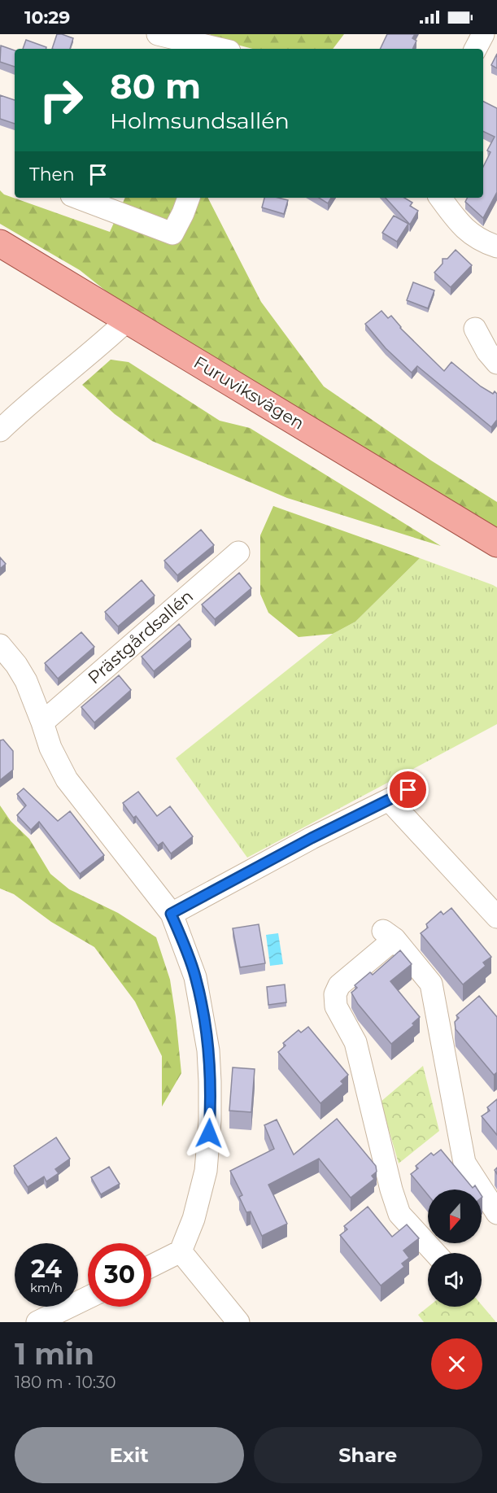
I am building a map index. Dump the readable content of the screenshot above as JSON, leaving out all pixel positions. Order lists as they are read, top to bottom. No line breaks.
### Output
{"streets":{"main road":["Furuviksvägen"],"street":["Prästgårdsallén"]},"north":"bottom","page":{"status":"10:29","turn":["80 m","Holmsundsallén"],"then":"Then","speed":"24 km/h","limit":"30","heading":["1 min","180 m · 10:30"],"buttons":["Exit","Share"]}}
